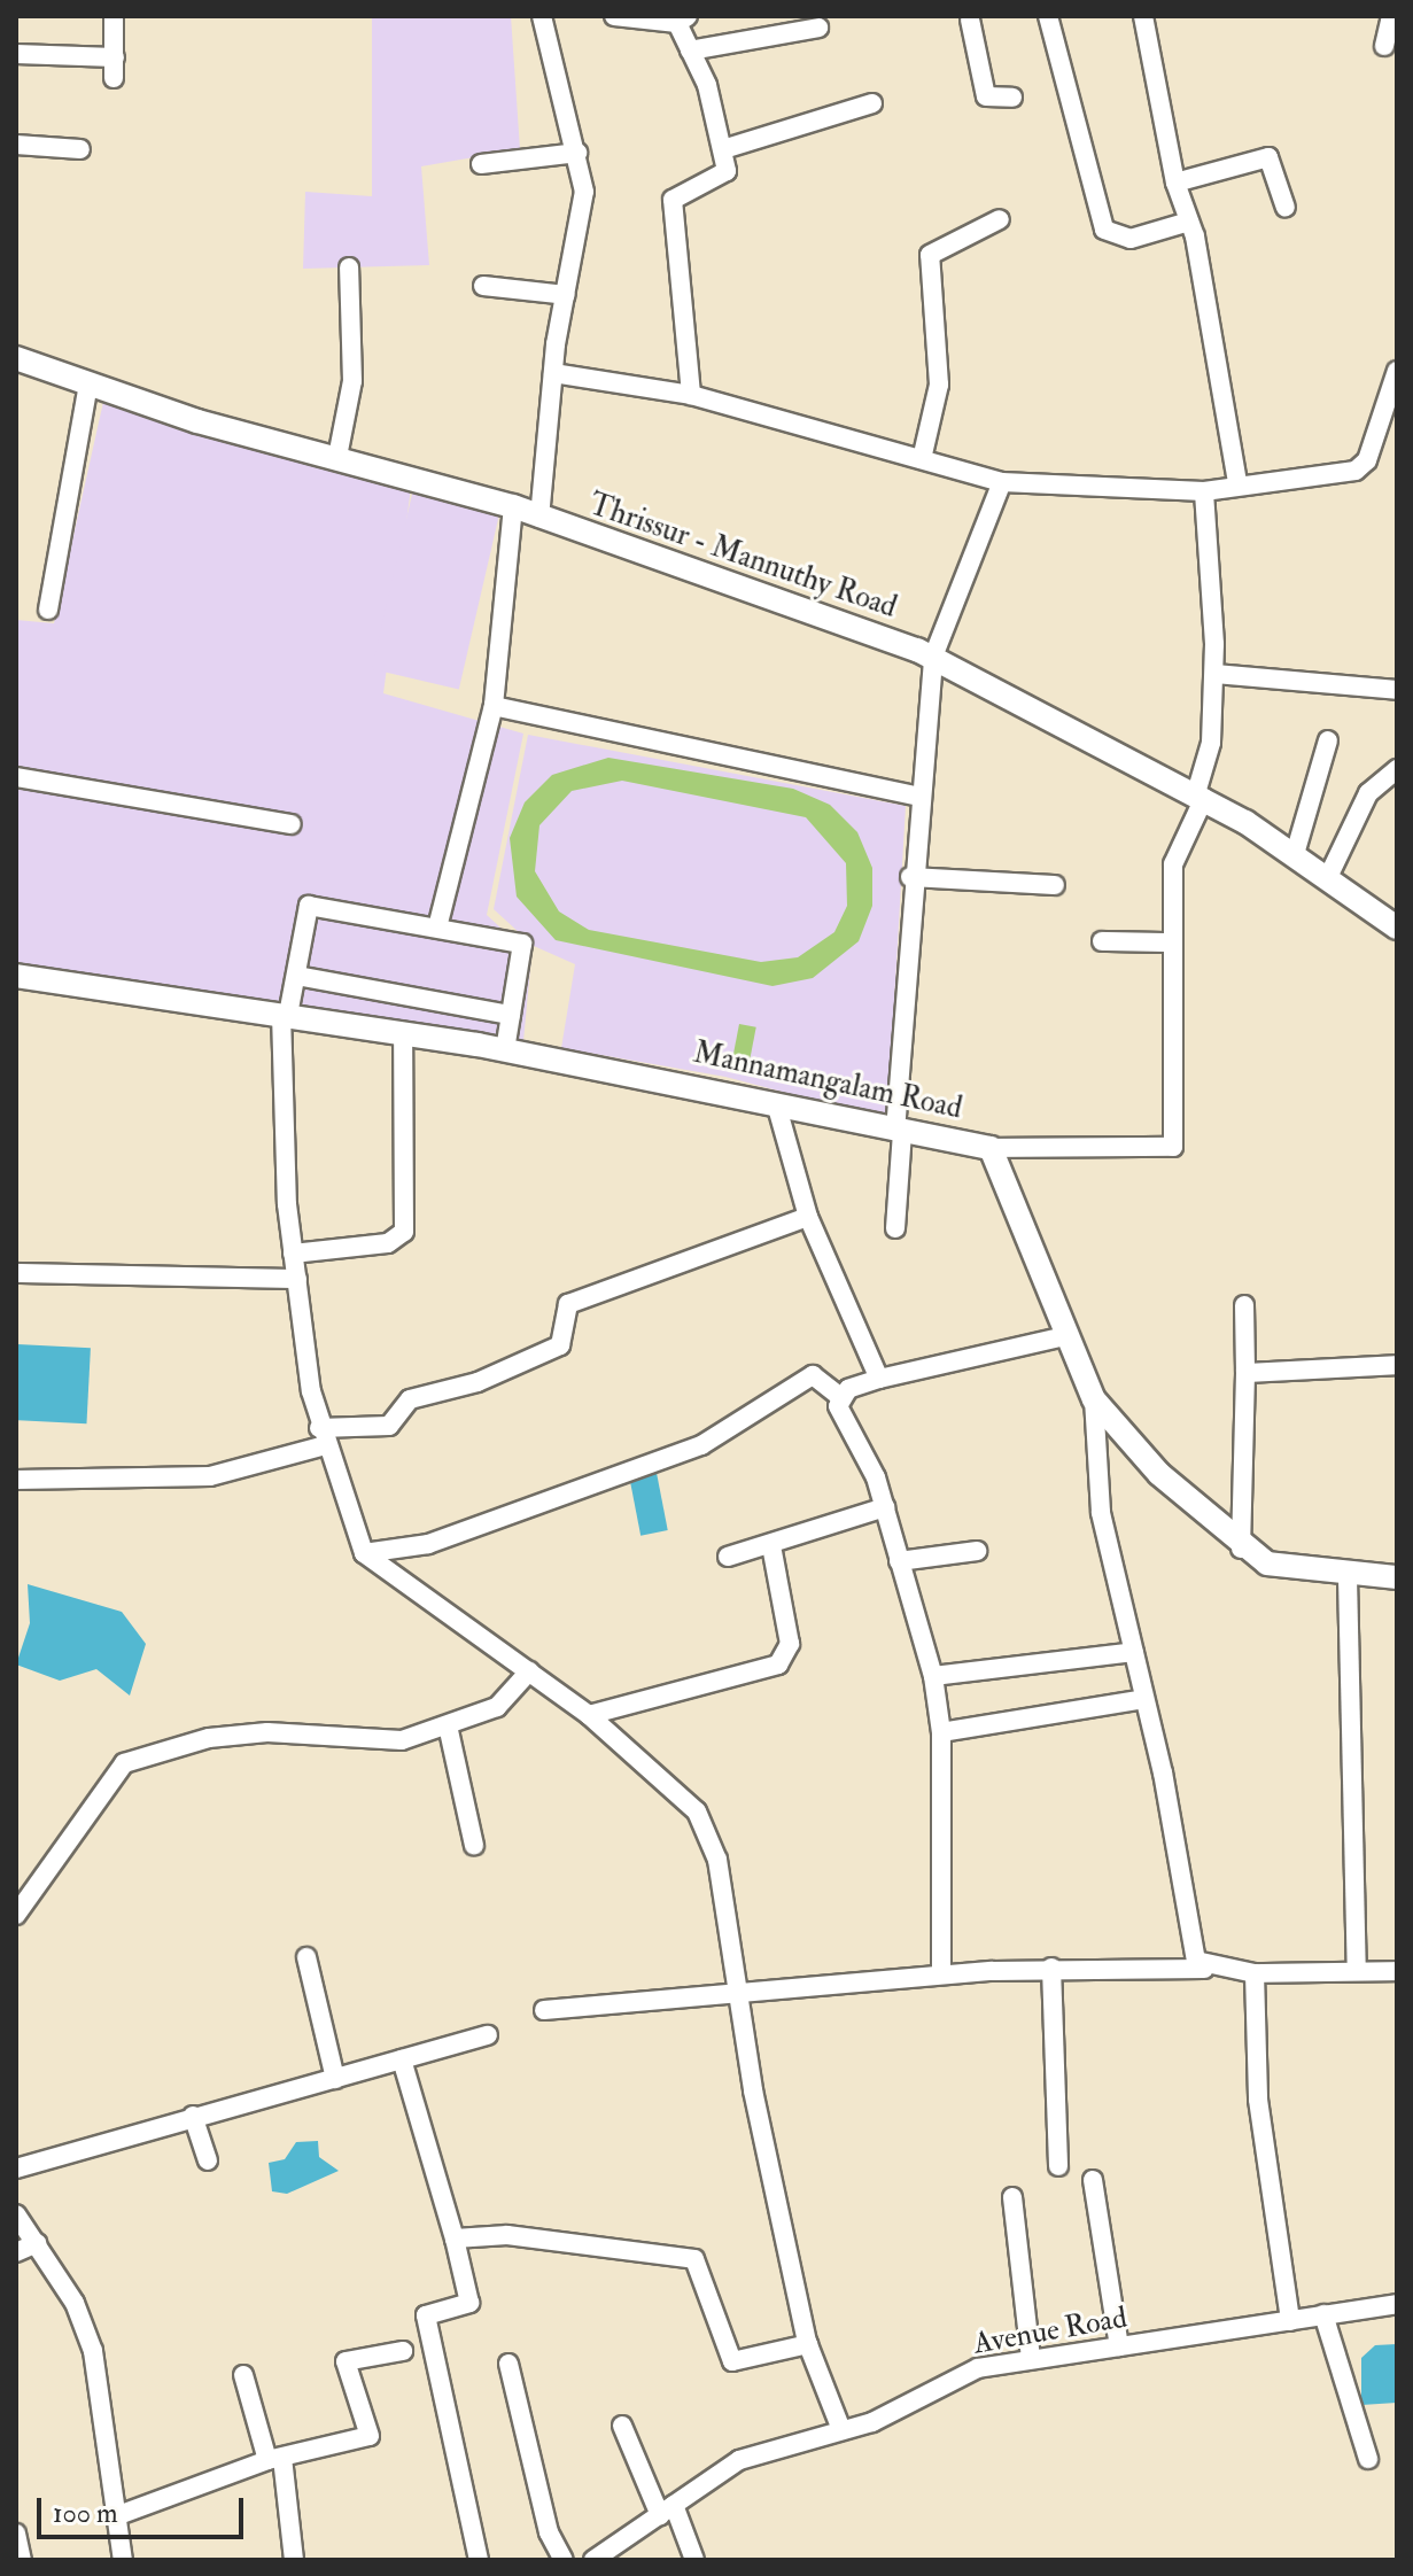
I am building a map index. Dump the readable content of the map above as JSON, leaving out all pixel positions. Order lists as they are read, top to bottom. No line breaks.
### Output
{"streets":{"main road":["Thrissur - Mannuthy Road","Mannamangalam Road"],"street":["Avenue Road"]},"scale_bar":"100 m"}
